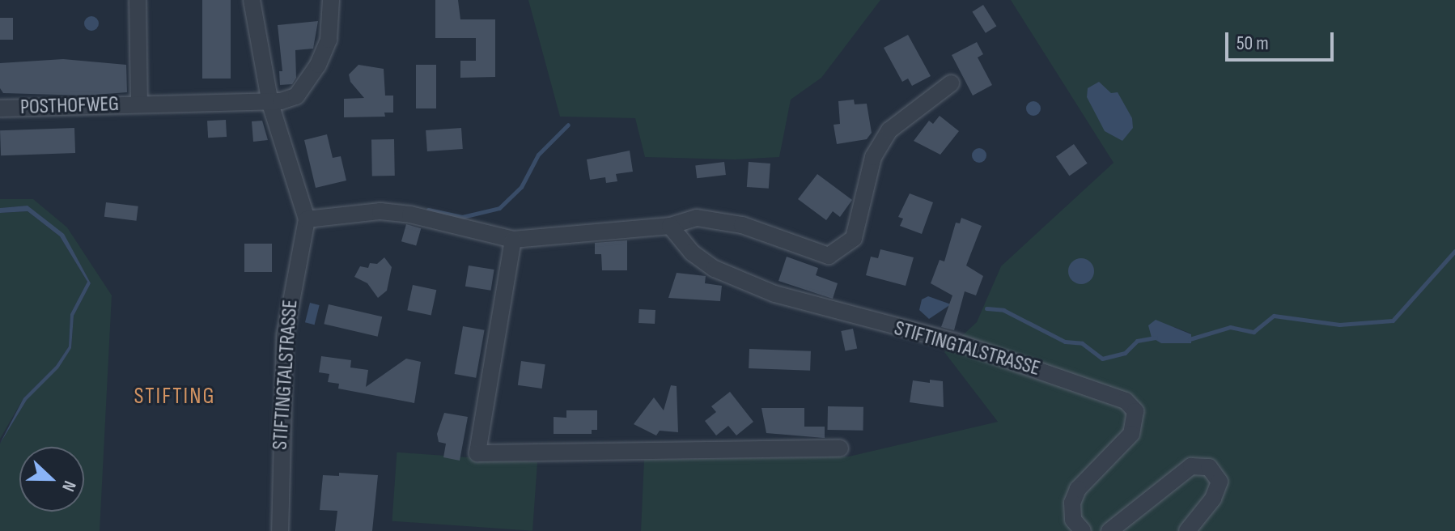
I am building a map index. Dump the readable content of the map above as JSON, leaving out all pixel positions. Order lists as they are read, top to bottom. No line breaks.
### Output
{"streets":{"street":["POSTHOFWEG","STIFTINGTALSTRASSE"]},"crossings":[["POSTHOFWEG","STIFTINGTALSTRASSE"]],"districts":["STIFTING"],"scale_bar":"50 m","north":"right"}
